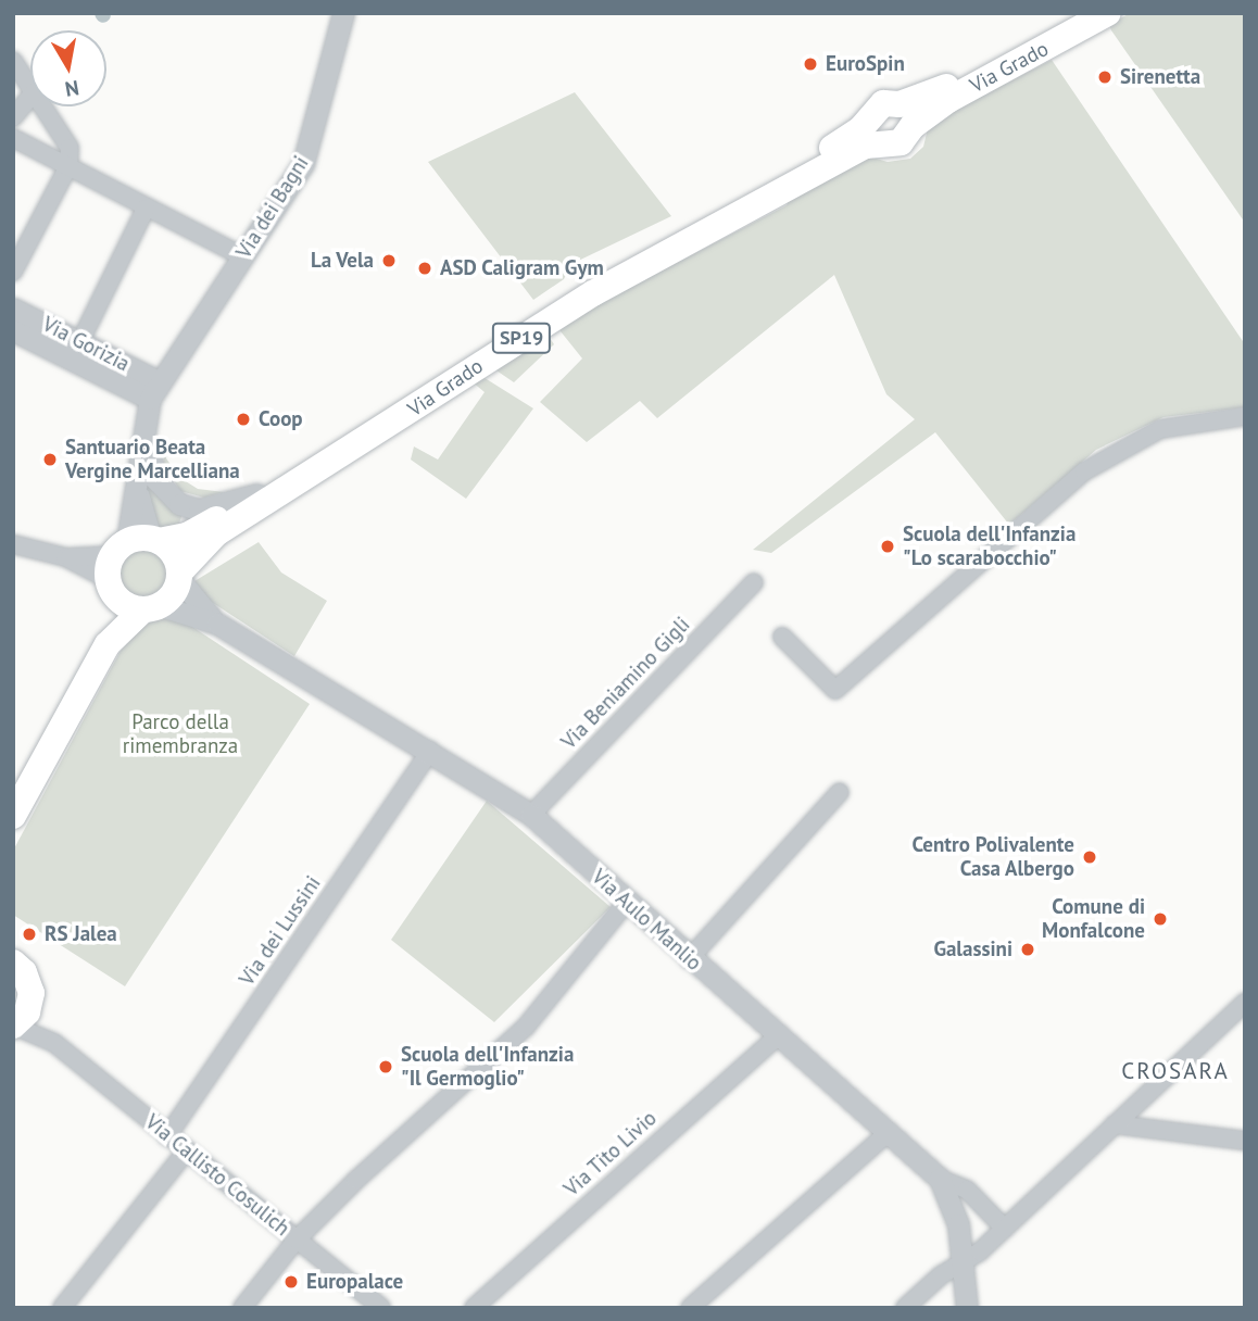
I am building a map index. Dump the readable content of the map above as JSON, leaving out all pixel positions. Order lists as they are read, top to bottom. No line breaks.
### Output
{"streets":{"main road":["Via Grado","SP19","Via Callisto Cosulich"],"street":["Via dei Bagni","Via Gorizia","Via Beniamino Gigli","Via Aulo Manlio","Via dei Lussini","Via Tito Livio"]},"crossings":[["Via Grado","Via Aulo Manlio"],["Via dei Bagni","Via Gorizia"],["Via Beniamino Gigli","Via Aulo Manlio"],["Via Aulo Manlio","Via dei Lussini"],["Via Aulo Manlio","Via Tito Livio"],["Via dei Lussini","Via Callisto Cosulich"]],"districts":["CROSARA"],"parks":["Parco della rimembranza"],"places":["EuroSpin","Sirenetta","La Vela","ASD Caligram Gym","Coop","Santuario Beata Vergine Marcelliana","Scuola dell'Infanzia \"Lo scarabocchio\"","Centro Polivalente Casa Albergo","Comune di Monfalcone","RS Jalea","Galassini","Scuola dell'Infanzia \"Il Germoglio\"","Europalace"],"north":"bottom"}
